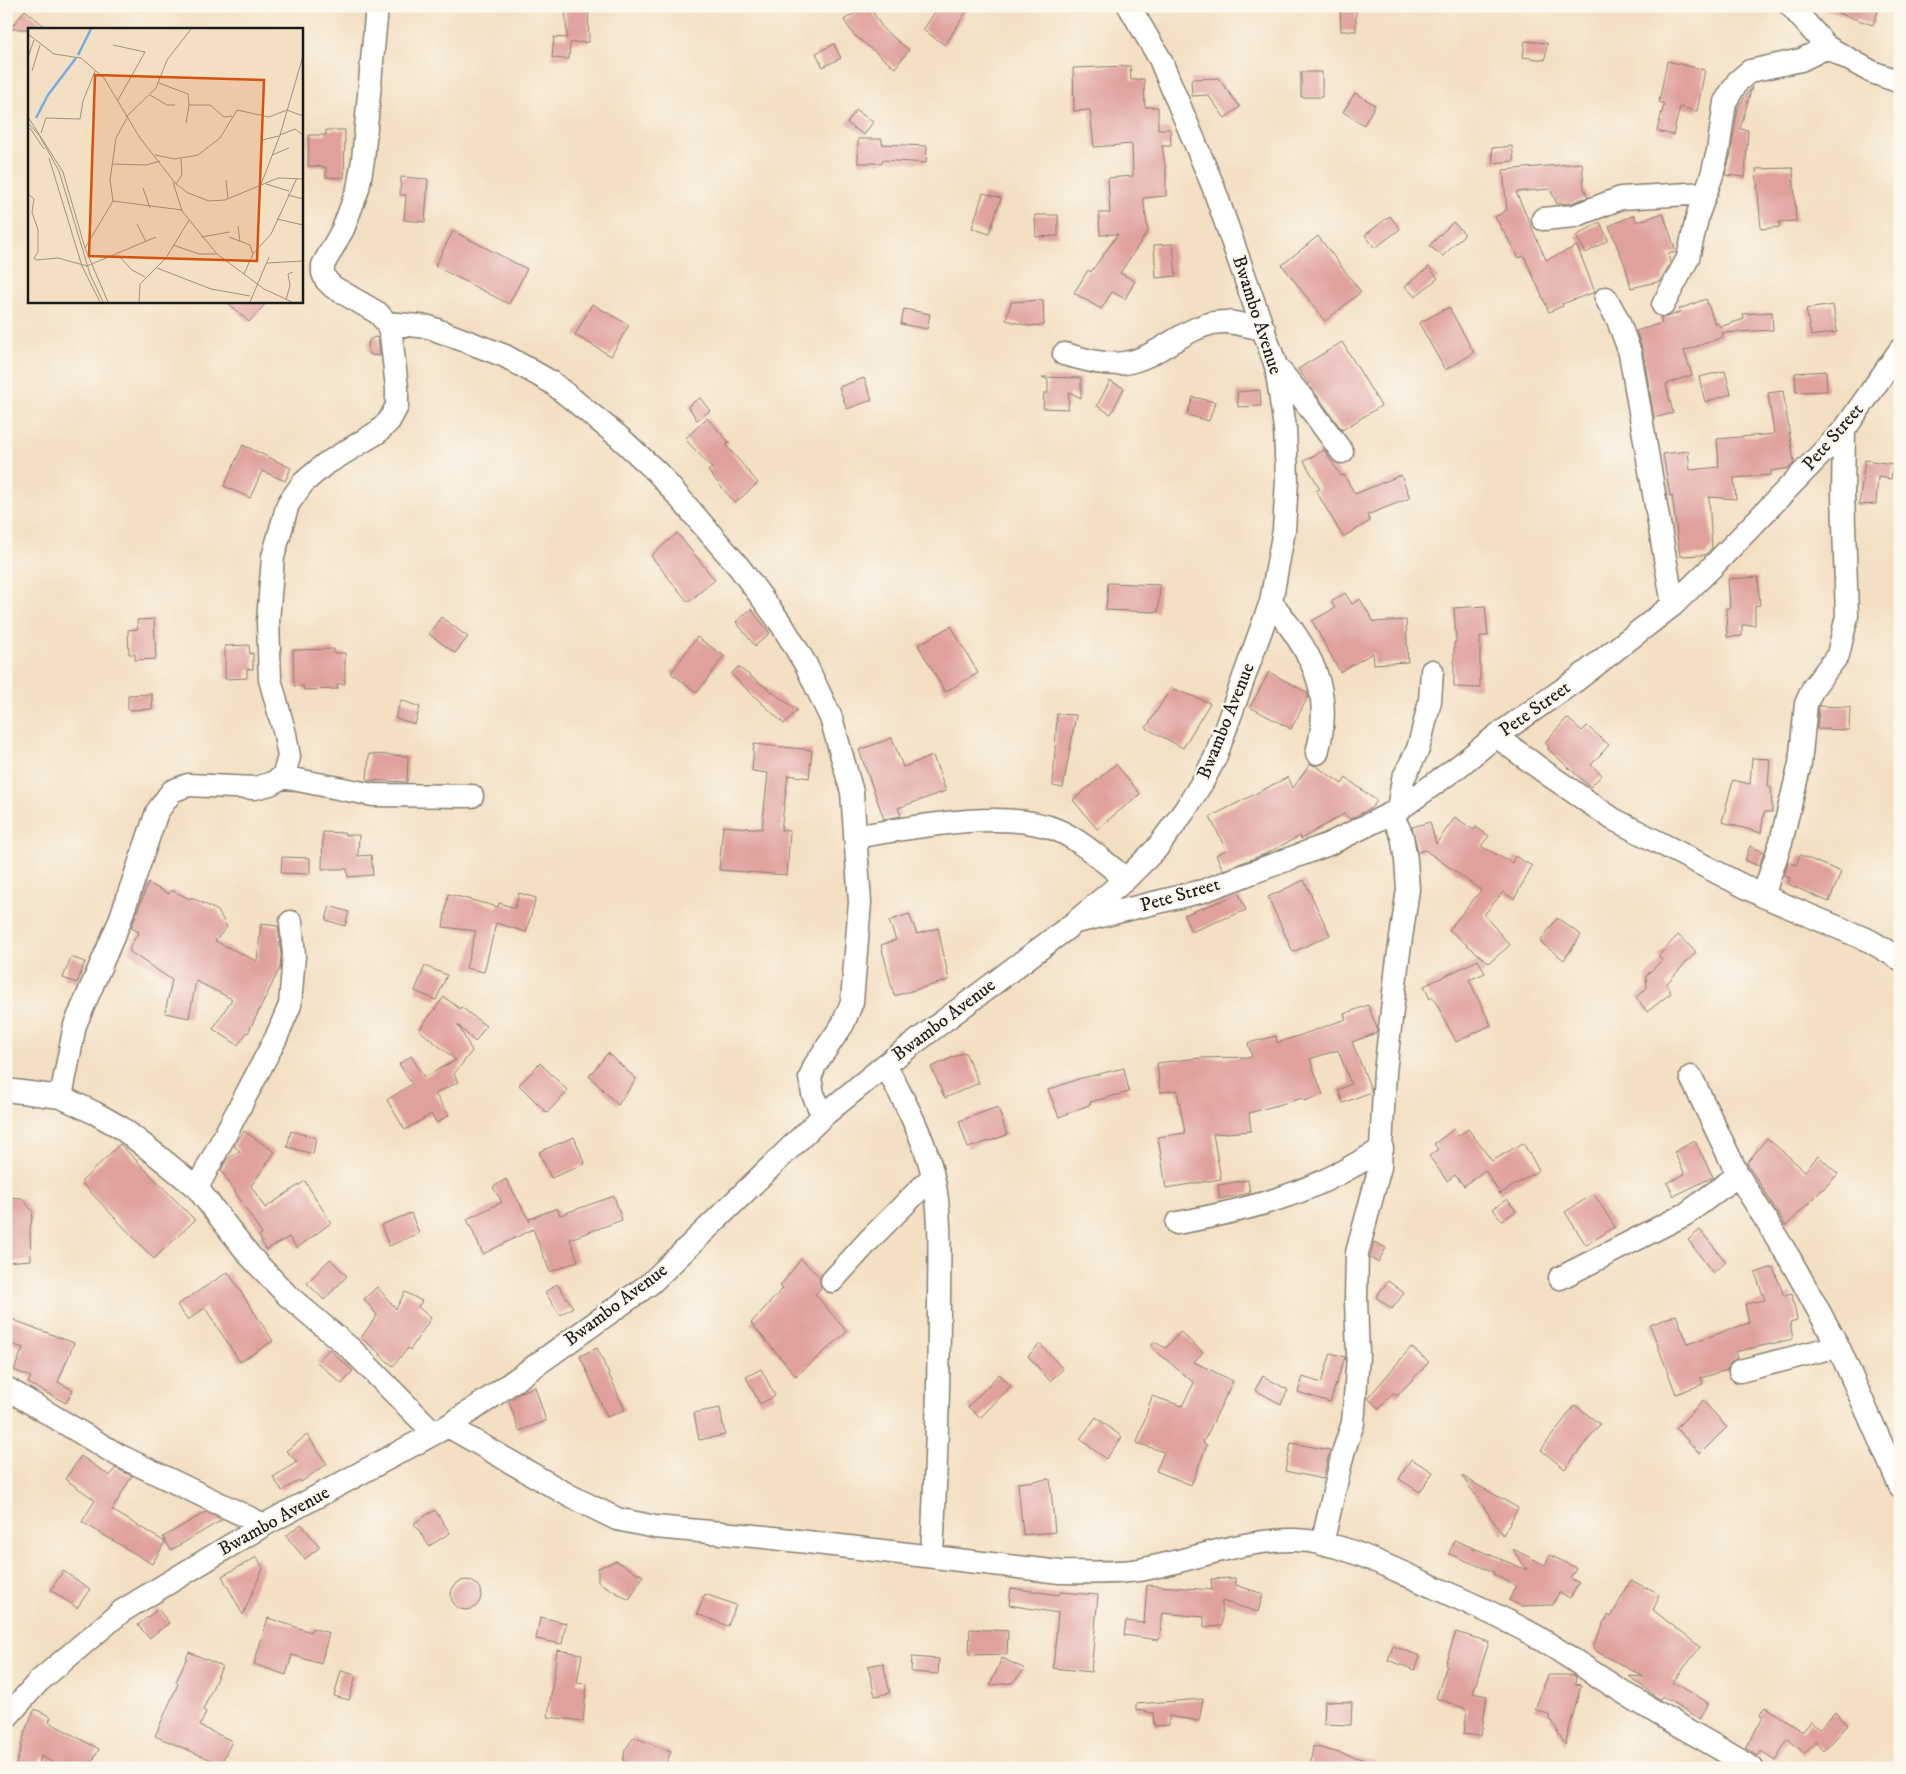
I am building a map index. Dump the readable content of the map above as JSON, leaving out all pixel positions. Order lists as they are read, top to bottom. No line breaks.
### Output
{"streets":{"street":["Bwambo Avenue","Pete Street"]},"crossings":[["Bwambo Avenue","Pete Street"]]}
